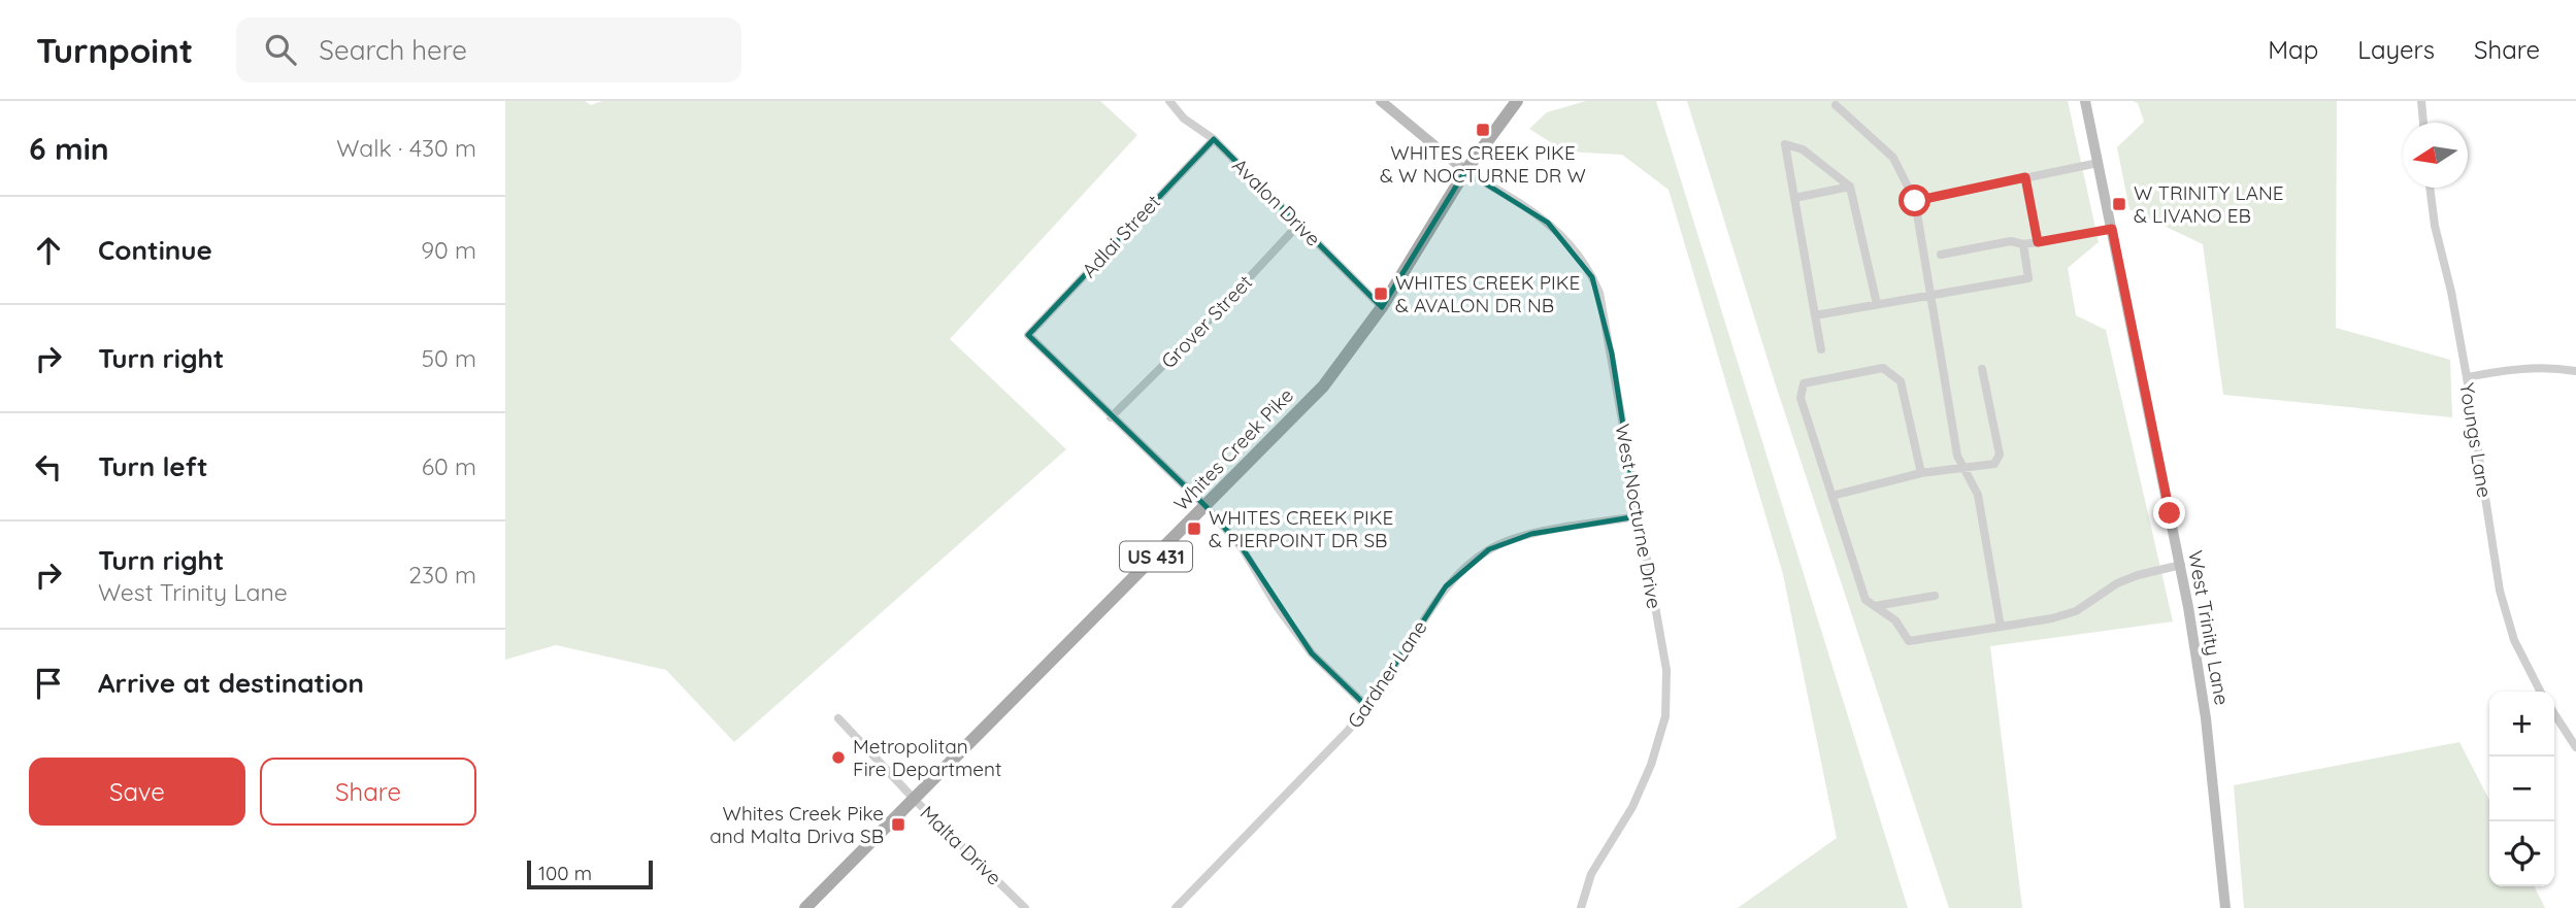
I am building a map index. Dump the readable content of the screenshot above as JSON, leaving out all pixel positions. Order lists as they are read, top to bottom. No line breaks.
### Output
{"streets":{"main road":["Whites Creek Pike","US 431","West Trinity Lane"],"street":["Avalon Drive","Adlai Street","Grover Street","Youngs Lane","West Nocturne Drive","Gardner Lane","Malta Drive"]},"crossings":[["Avalon Drive","Adlai Street"],["Avalon Drive","Grover Street"],["Avalon Drive","Whites Creek Pike"],["Adlai Street","Grover Street"],["Whites Creek Pike","West Nocturne Drive"],["Whites Creek Pike","Malta Drive"],["West Nocturne Drive","Gardner Lane"]],"places":{"transit":["WHITES CREEK PIKE & W NOCTURNE DR W","W TRINITY LANE & LIVANO EB","WHITES CREEK PIKE & AVALON DR NB","WHITES CREEK PIKE & PIERPOINT DR SB","Whites Creek Pike and Malta Driva SB"],"other":["Metropolitan Fire Department"]},"scale_bar":"100 m","north":"left","page":{"header":"Turnpoint","search":"Search here","nav":["Map","Layers","Share"],"heading":["6 min","Walk · 430 m"],"list":[["Continue","90 m"],["Turn right","50 m"],["Turn left","60 m"],["Turn right","West Trinity Lane","230 m"],"Arrive at destination"],"map_buttons":["+","−"],"buttons":["Save","Share"],"scale":"100 m"}}
